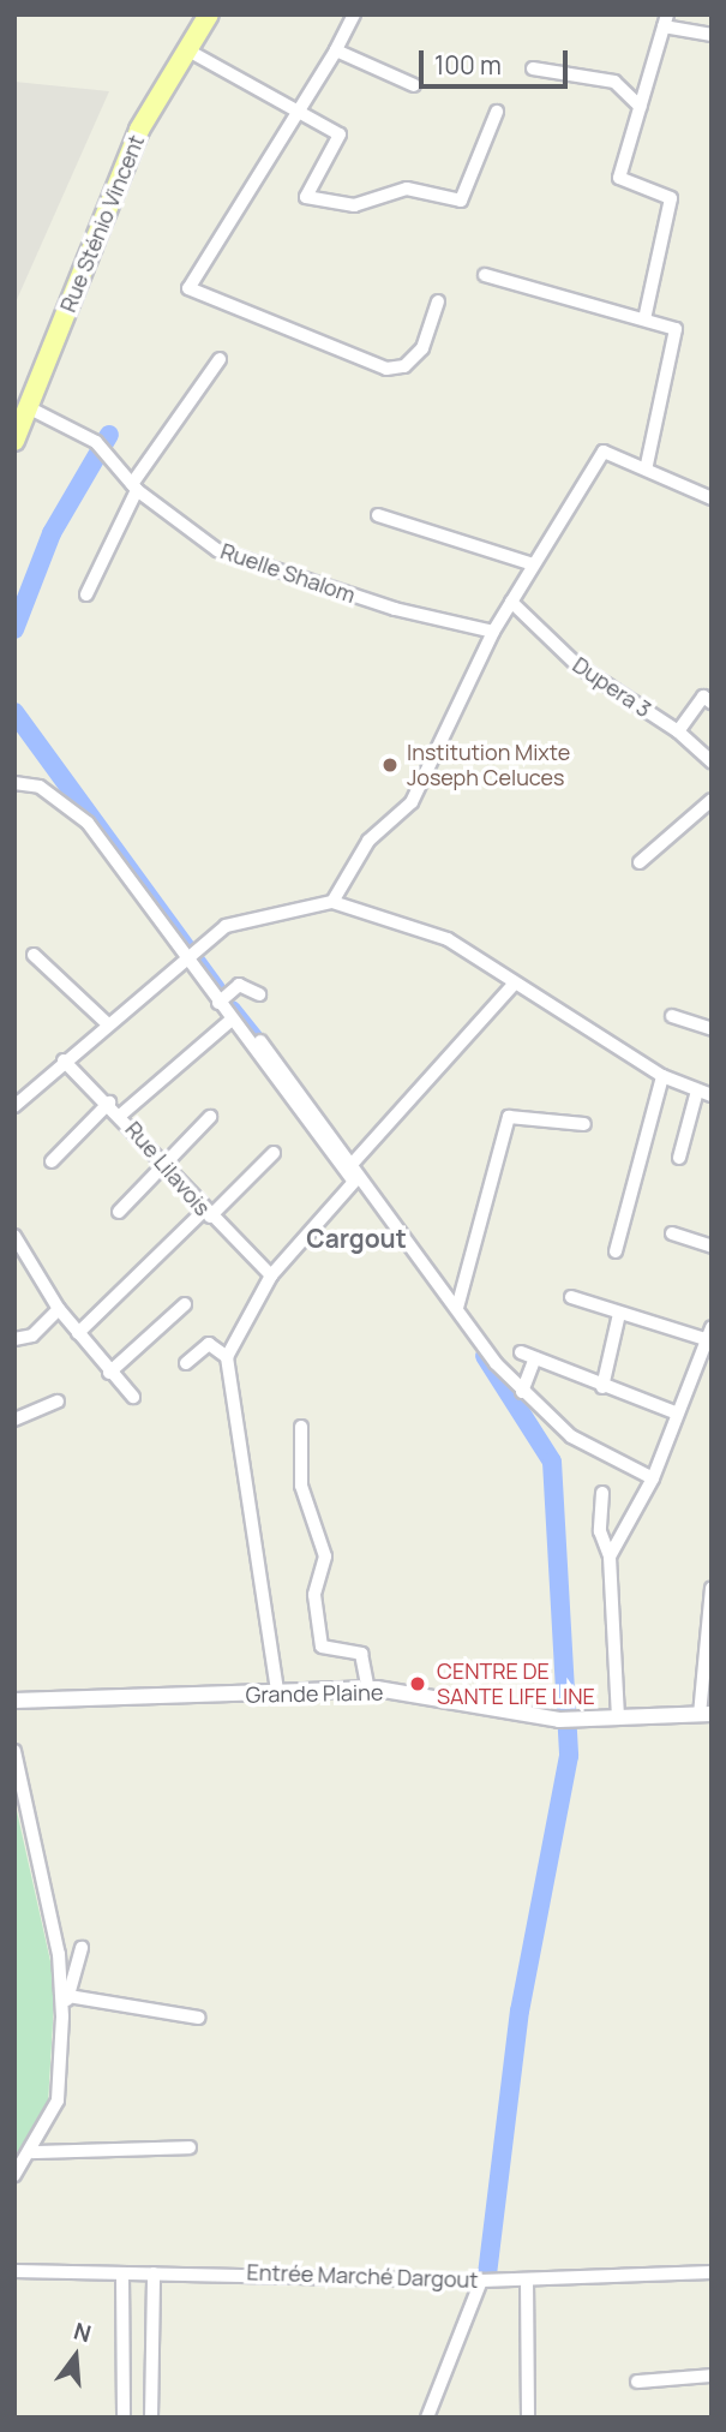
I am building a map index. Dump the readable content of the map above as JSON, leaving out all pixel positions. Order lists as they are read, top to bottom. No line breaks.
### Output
{"streets":{"main road":["Rue Sténio Vincent"],"street":["Ruelle Shalom","Dupera 3","Rue Lilavois","Grande Plaine","Entrée Marché Dargout"]},"crossings":[["Rue Sténio Vincent","Ruelle Shalom"]],"districts":["Cargout"],"places":["Institution Mixte Joseph Celuces","CENTRE DE SANTE LIFE LINE"],"scale_bar":"100 m","north":"top"}
